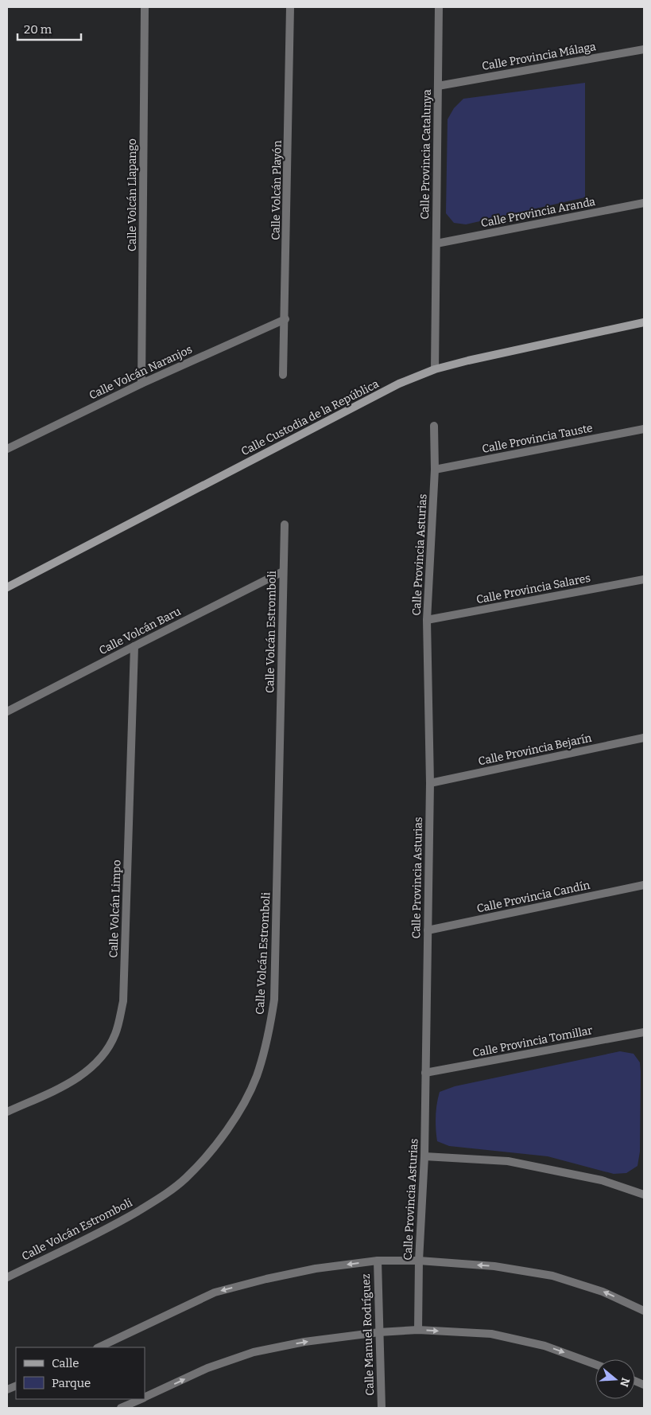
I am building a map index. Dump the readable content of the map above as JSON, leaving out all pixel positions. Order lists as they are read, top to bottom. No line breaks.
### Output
{"streets":{"main road":["Calle Custodia de la República"],"street":["Calle Provincia Málaga","Calle Provincia Catalunya","Calle Volcán Playón","Calle Volcán Llapango","Calle Provincia Aranda","Calle Volcán Naranjos","Calle Provincia Tauste","Calle Provincia Asturias","Calle Provincia Salares","Calle Volcán Baru","Calle Volcán Estromboli","Calle Provincia Bejarín","Calle Provincia Candín","Calle Volcán Limpo","Calle Provincia Tomillar","Calle Manuel Rodríguez"]},"crossings":[["Calle Provincia Málaga","Calle Provincia Catalunya"],["Calle Provincia Catalunya","Calle Provincia Aranda"],["Calle Provincia Catalunya","Calle Custodia de la República"],["Calle Volcán Playón","Calle Volcán Naranjos"],["Calle Volcán Llapango","Calle Volcán Naranjos"],["Calle Provincia Tauste","Calle Provincia Asturias"],["Calle Provincia Asturias","Calle Provincia Salares"],["Calle Provincia Asturias","Calle Provincia Bejarín"],["Calle Provincia Asturias","Calle Provincia Candín"],["Calle Provincia Asturias","Calle Provincia Tomillar"],["Calle Volcán Baru","Calle Volcán Estromboli"],["Calle Volcán Baru","Calle Volcán Limpo"]],"legend":["Calle","Parque"],"scale_bar":"20 m","north":"right"}
